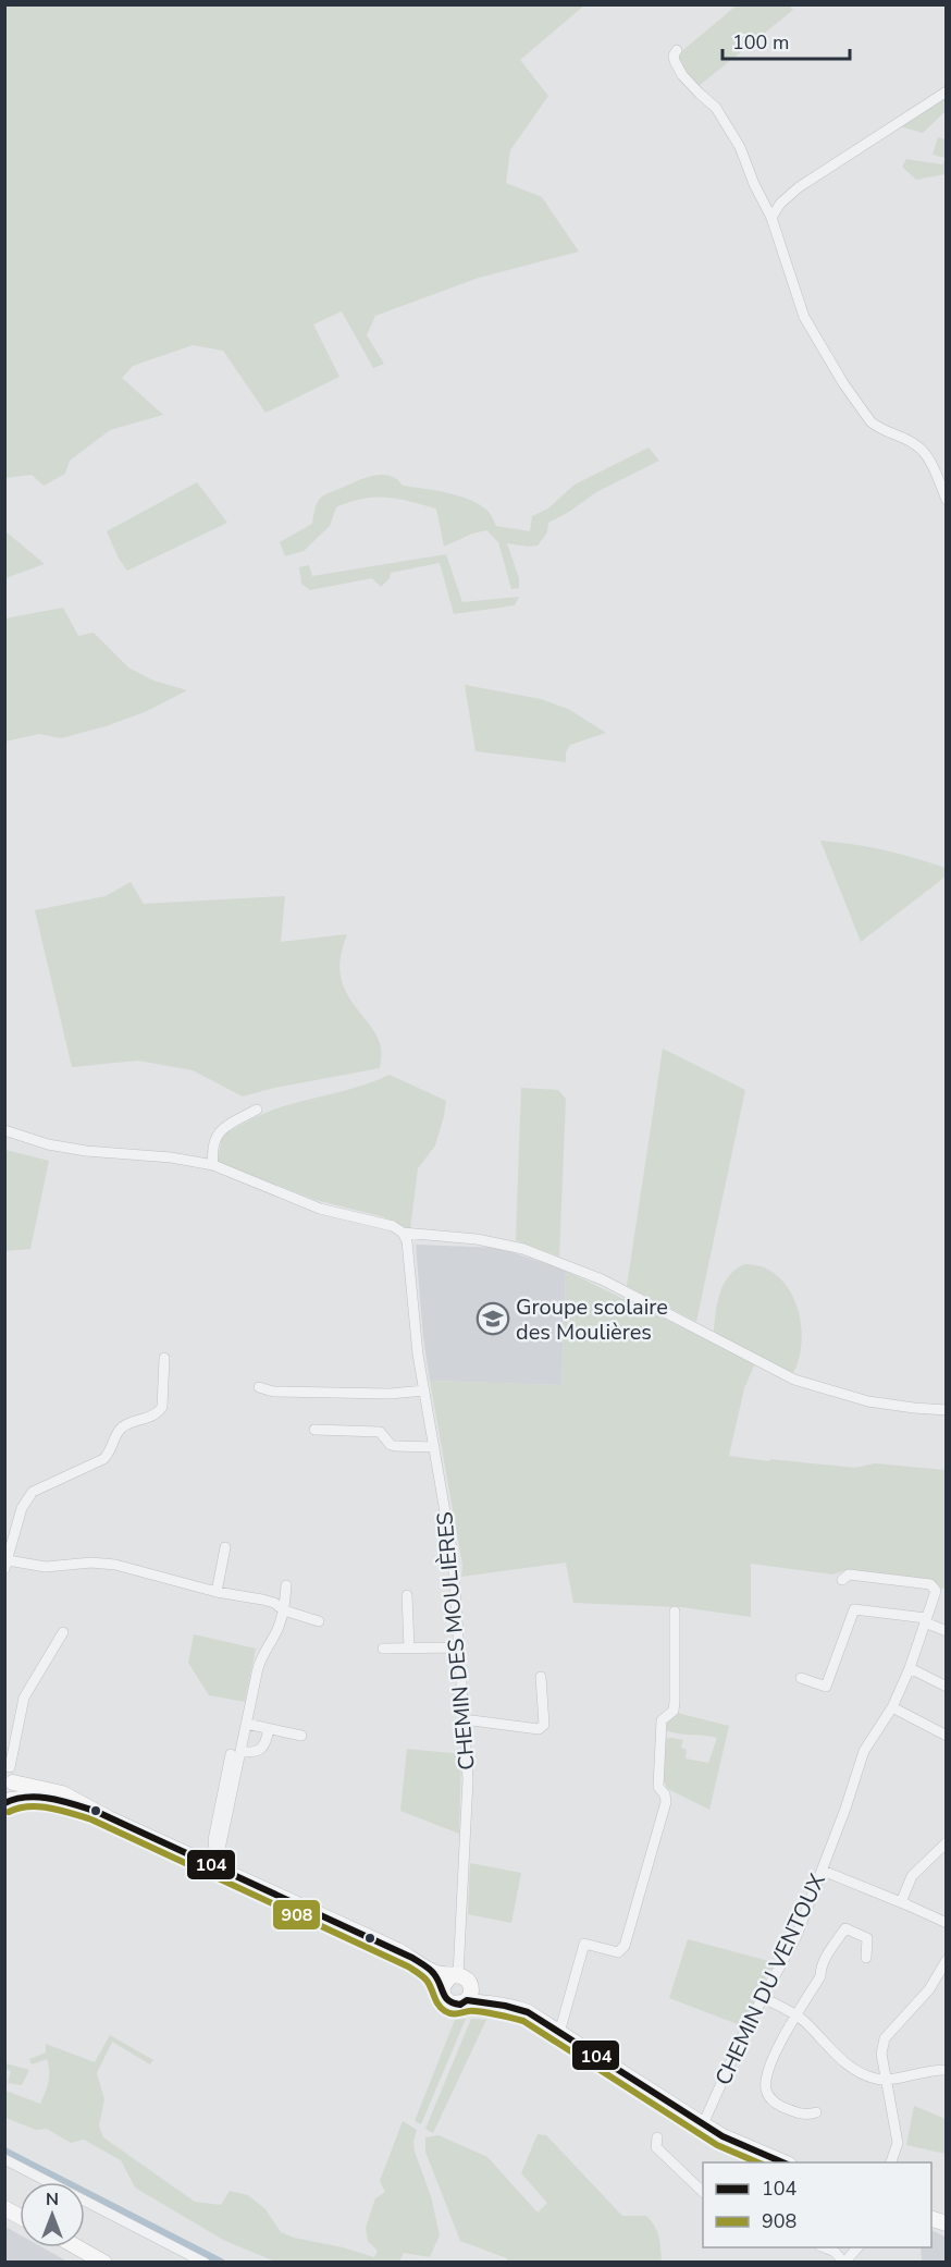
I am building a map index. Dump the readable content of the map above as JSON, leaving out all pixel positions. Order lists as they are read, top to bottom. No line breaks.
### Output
{"streets":{"street":["CHEMIN DES MOULIÈRES","CHEMIN DU VENTOUX"]},"places":{"school or university":["Groupe scolaire des Moulières"]},"lines":["transit line 104","transit line 908"],"legend":["104","908"],"scale_bar":"100 m","north":"top"}
